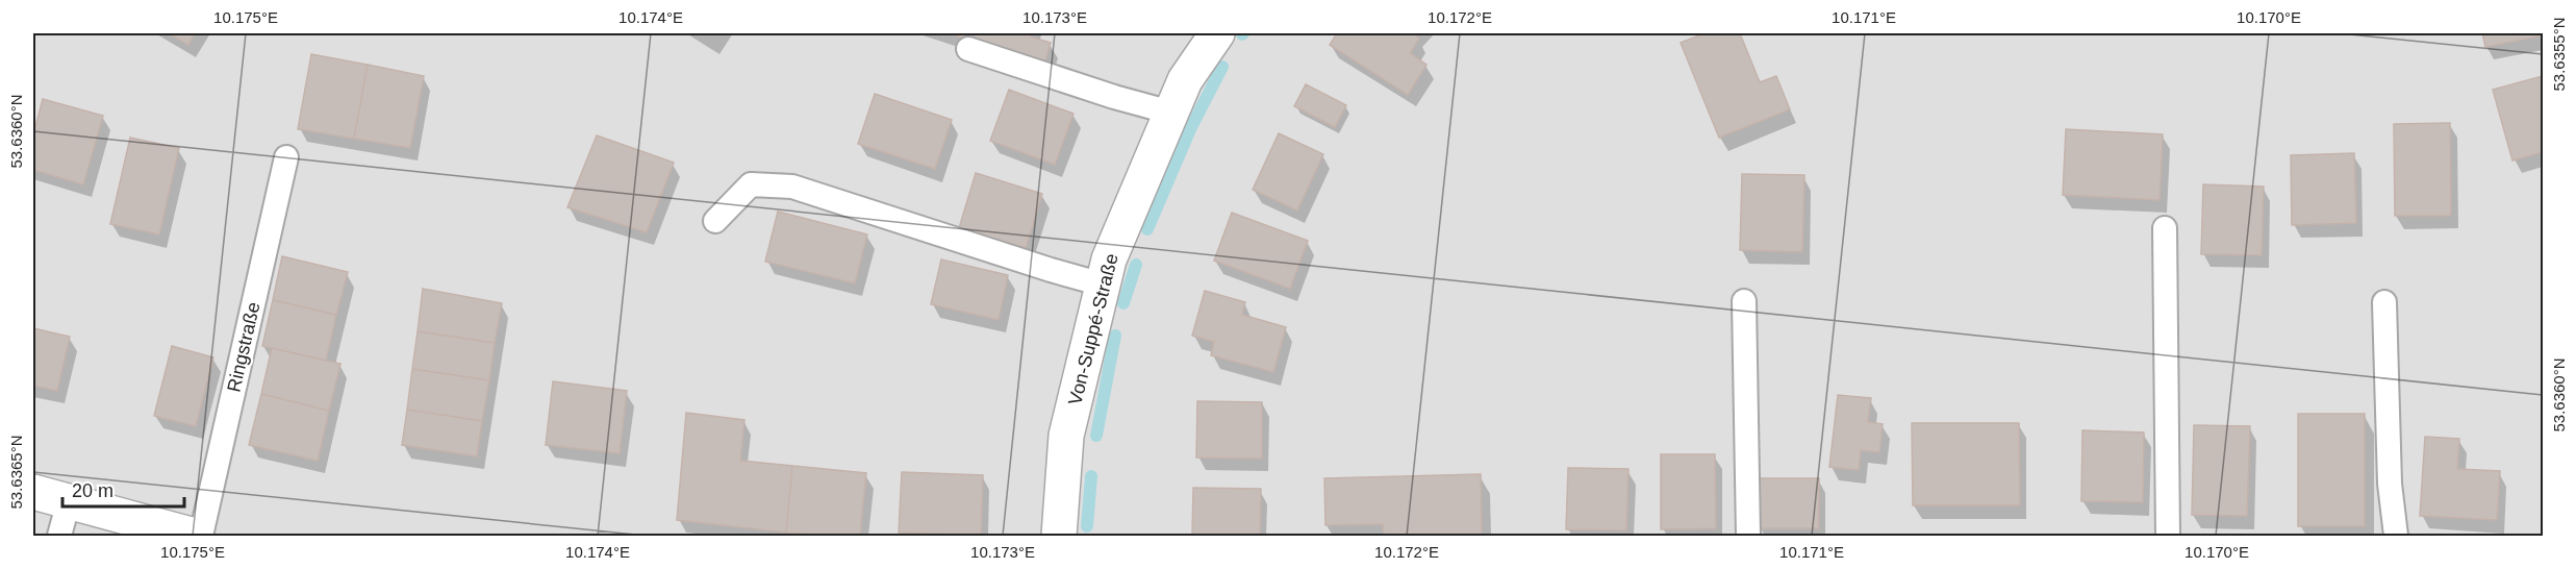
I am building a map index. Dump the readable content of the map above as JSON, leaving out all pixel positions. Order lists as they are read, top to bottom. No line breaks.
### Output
{"streets":{"street":["Von-Suppé-Straße"],"lane":["Ringstraße"]},"scale_bar":"20 m","coordinates":["10.175°E","10.174°E","10.173°E","10.172°E","10.171°E","10.170°E","53.6355°N","53.6360°N","53.6365°N"]}
